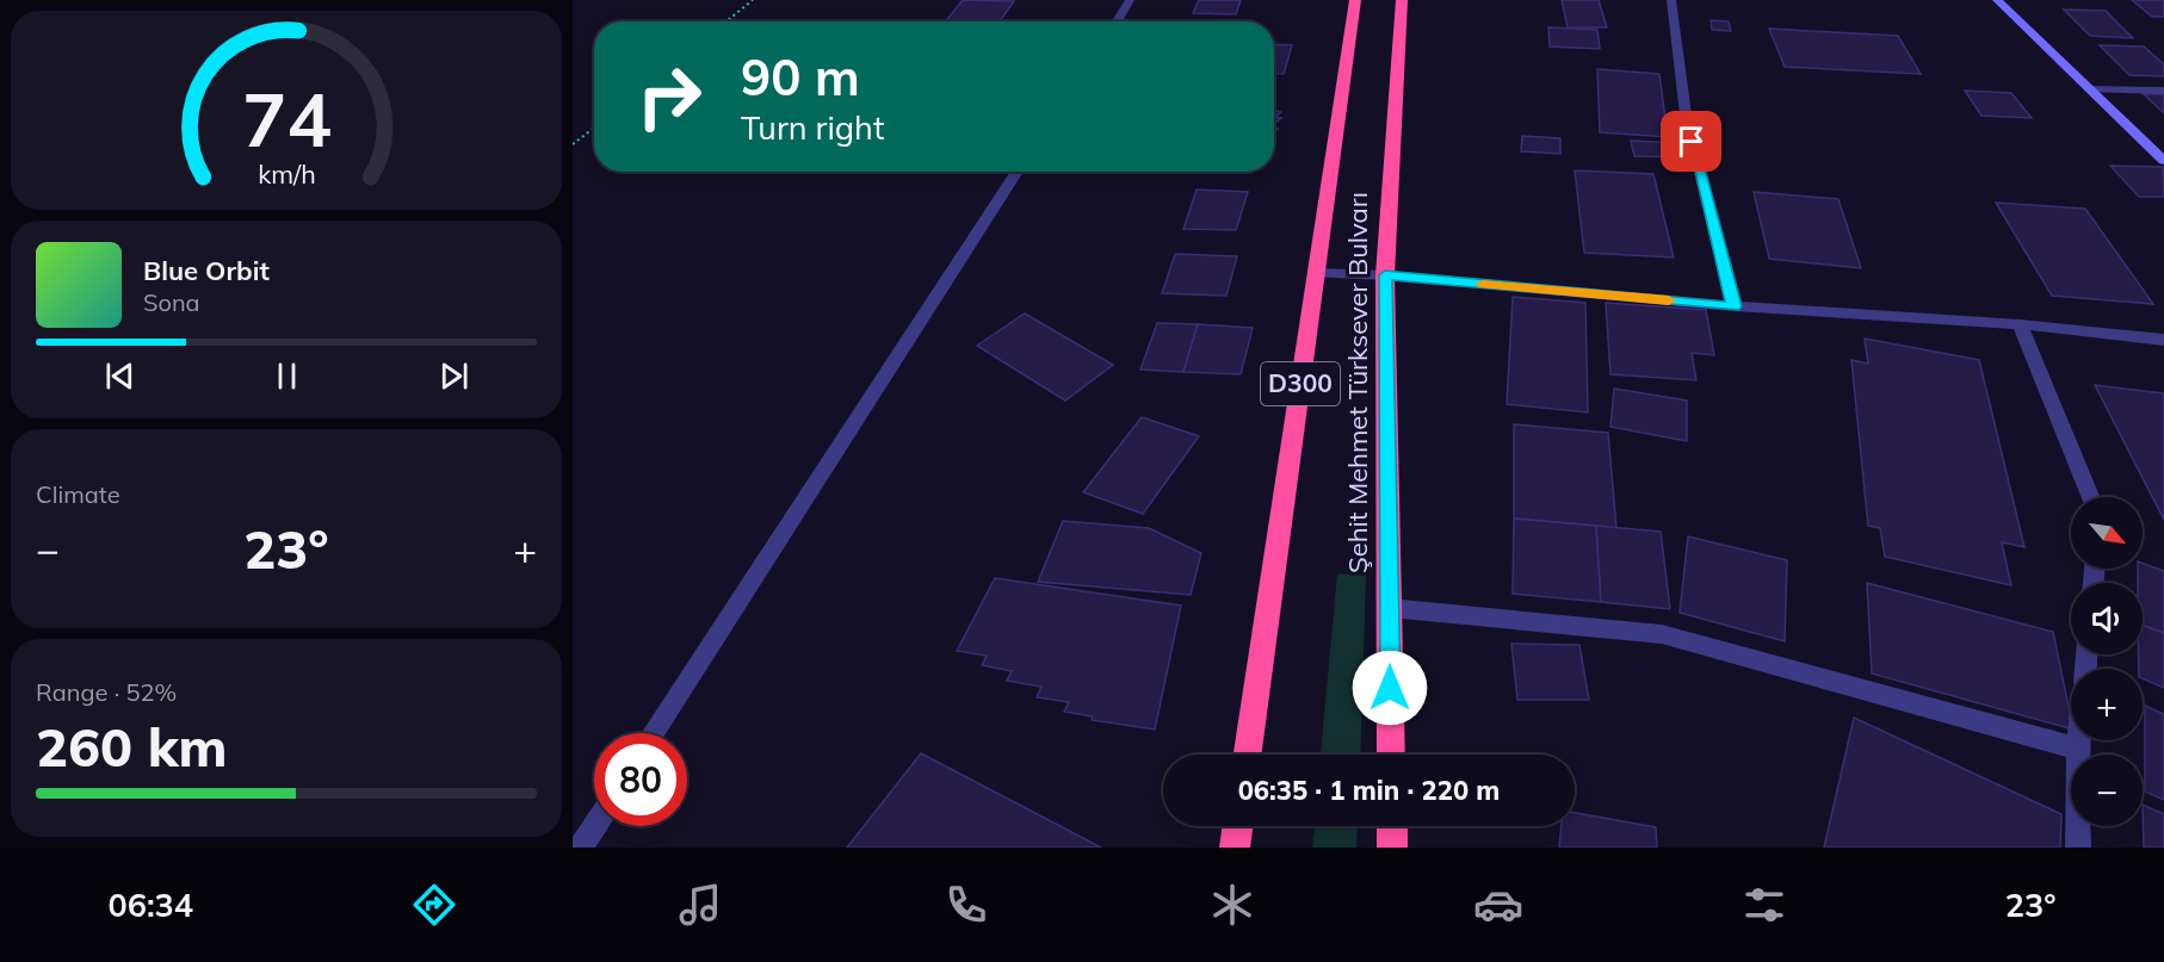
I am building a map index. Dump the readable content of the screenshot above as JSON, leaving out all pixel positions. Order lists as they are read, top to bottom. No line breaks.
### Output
{"streets":{"highway":["Şehit Mehmet Türksever Bulvarı","D300"]},"north":"bottom right","page":{"turn":["90 m","Turn right"],"song":["Blue Orbit","Sona"],"tile":["Climate",["Range · 52%","260 km"]],"map_buttons":["+","−"],"heat":["−","23°","+"],"limit":"80","trip":"06:35 · 1 min · 220 m","tabs":["06:34","23°"],"gauge":["74","km/h"]}}
